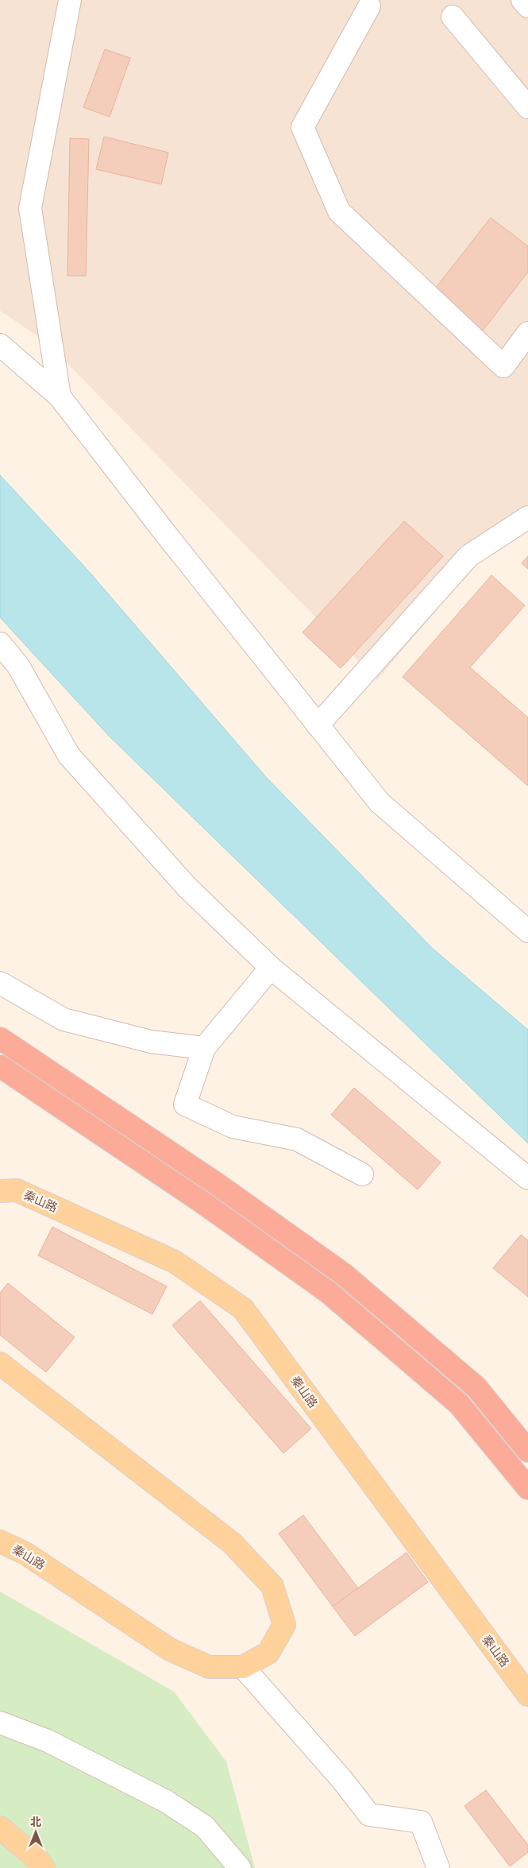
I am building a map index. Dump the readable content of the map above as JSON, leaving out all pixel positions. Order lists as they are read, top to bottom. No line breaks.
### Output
{"streets":{"main road":["秦山路"]},"north":"top"}
